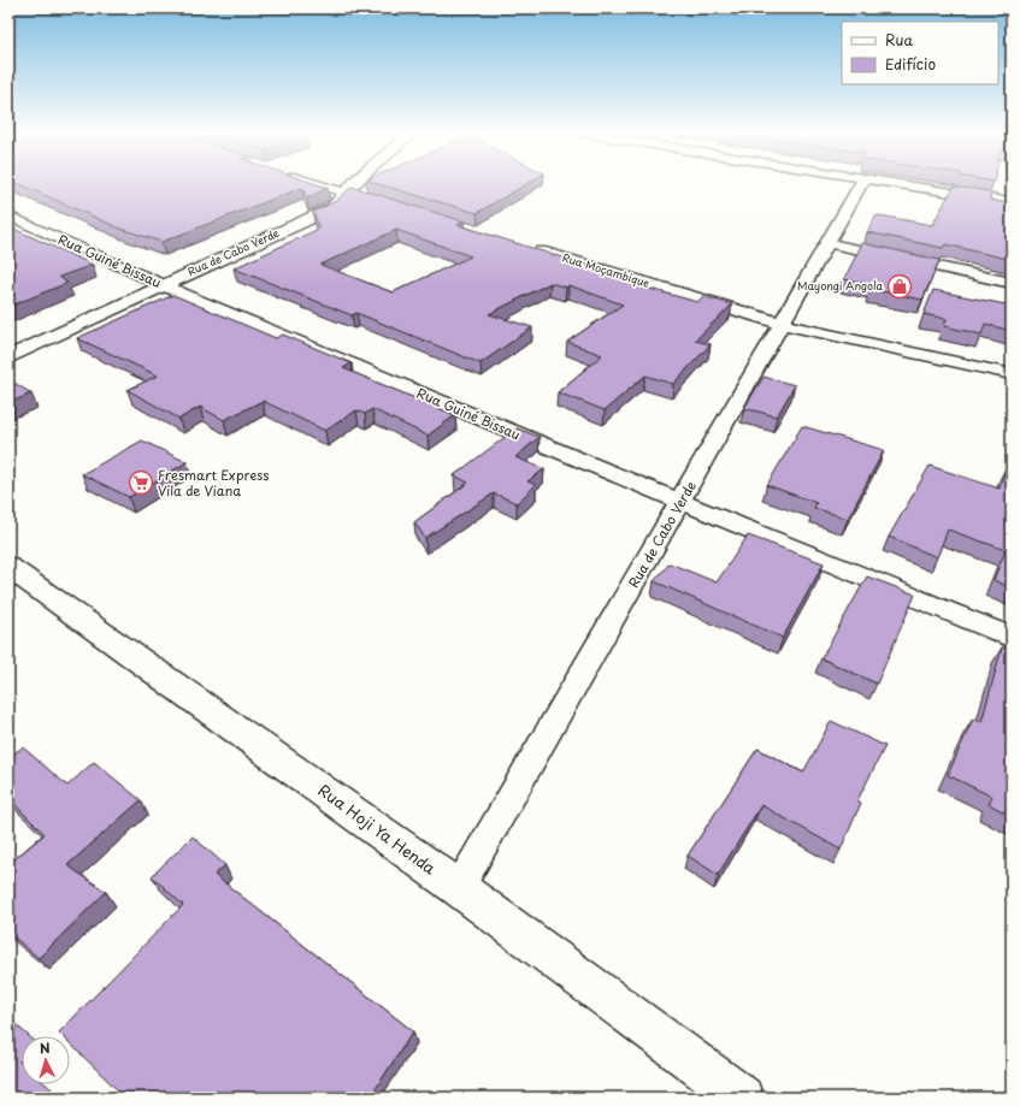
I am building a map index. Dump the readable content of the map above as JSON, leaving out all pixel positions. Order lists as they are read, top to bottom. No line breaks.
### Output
{"streets":{"main road":["Rua de Cabo Verde","Rua Hoji Ya Henda"],"street":["Rua Guiné Bissau","Rua Moçambique"]},"crossings":[["Rua de Cabo Verde","Rua Guiné Bissau"],["Rua de Cabo Verde","Rua Moçambique"],["Rua de Cabo Verde","Rua Hoji Ya Henda"]],"places":{"shop":["Mayongi Angola"],"supermarket":["Fresmart Express Vila de Viana"]},"legend":["Rua","Edifício"],"north":"top"}
